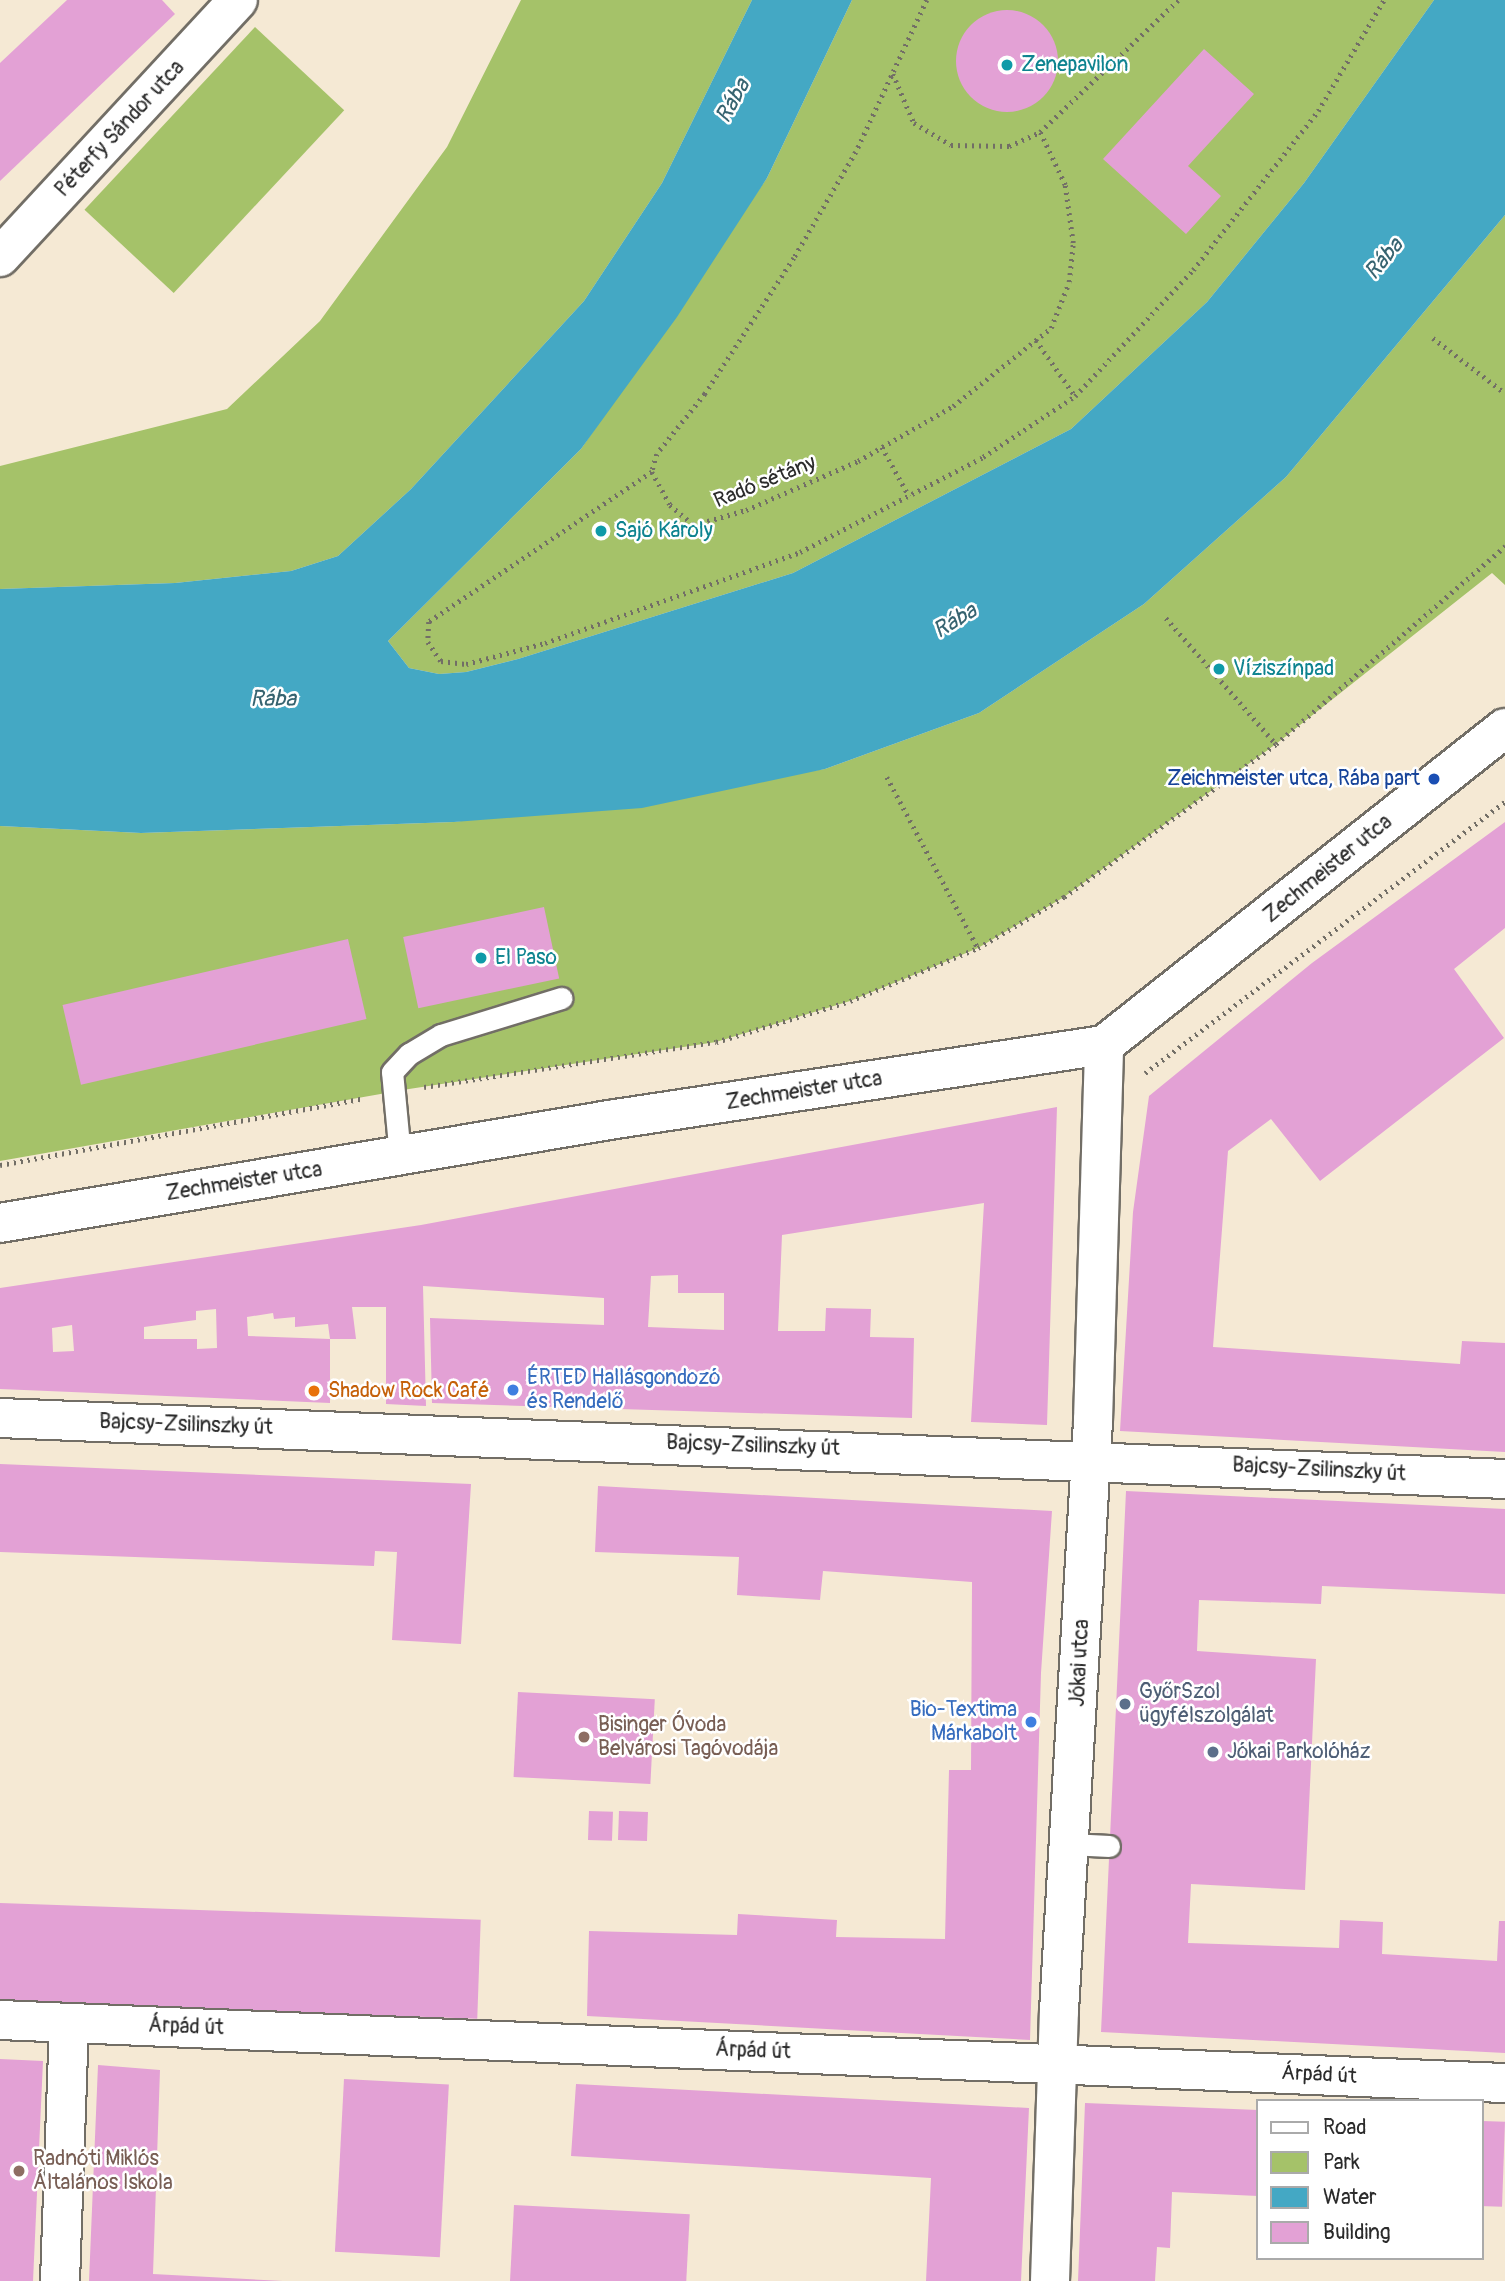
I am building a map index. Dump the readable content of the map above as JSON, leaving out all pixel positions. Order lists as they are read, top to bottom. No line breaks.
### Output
{"streets":{"street":["Péterfy Sándor utca","Zechmeister utca","Bajcsy-Zsilinszky út","Jókai utca","Árpád út"],"path":["Radó sétány"]},"crossings":[["Zechmeister utca","Jókai utca"],["Bajcsy-Zsilinszky út","Jókai utca"],["Jókai utca","Árpád út"]],"water":["Rába"],"places":["Zenepavilon","Sajó Károly","Víziszínpad","Zeichmeister utca, Rába part","El Paso","ÉRTED Hallásgondozó és Rendelő","Shadow Rock Café","GyőrSzol ügyfélszolgálat","Bio-Textima Márkabolt","Bisinger Óvoda Belvárosi Tagóvodája","Jókai Parkolóház","Radnóti Miklós Általános Iskola"],"legend":["Road","Park","Water","Building"]}
